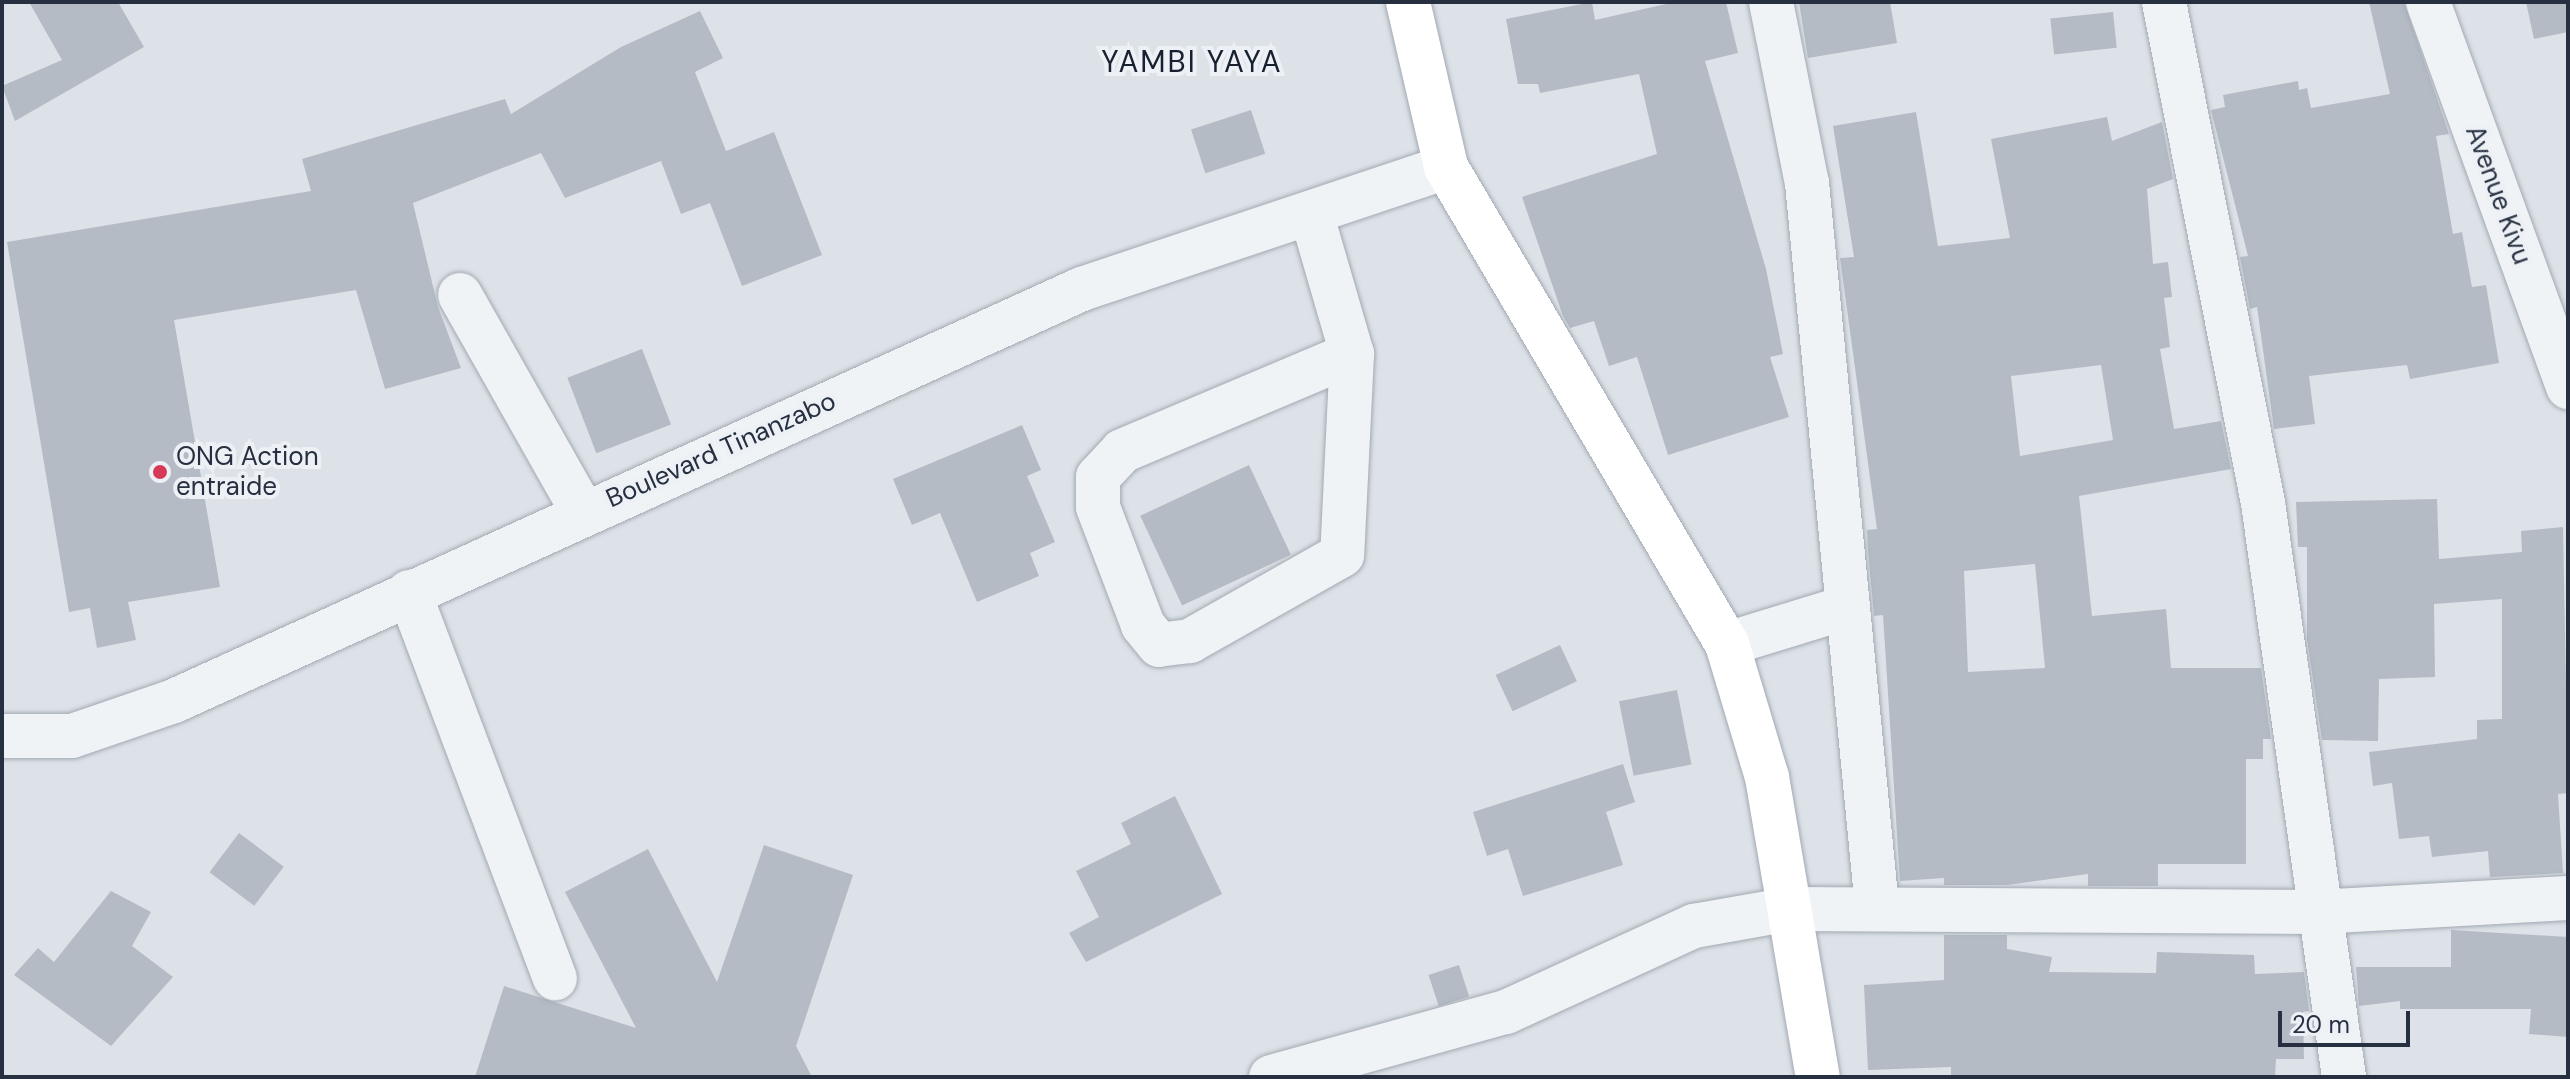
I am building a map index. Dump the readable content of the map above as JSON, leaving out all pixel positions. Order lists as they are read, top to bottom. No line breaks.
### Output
{"streets":{"street":["Avenue Kivu","Boulevard Tinanzabo"]},"districts":["YAMBI YAYA"],"places":["ONG Action entraide"],"scale_bar":"20 m"}
